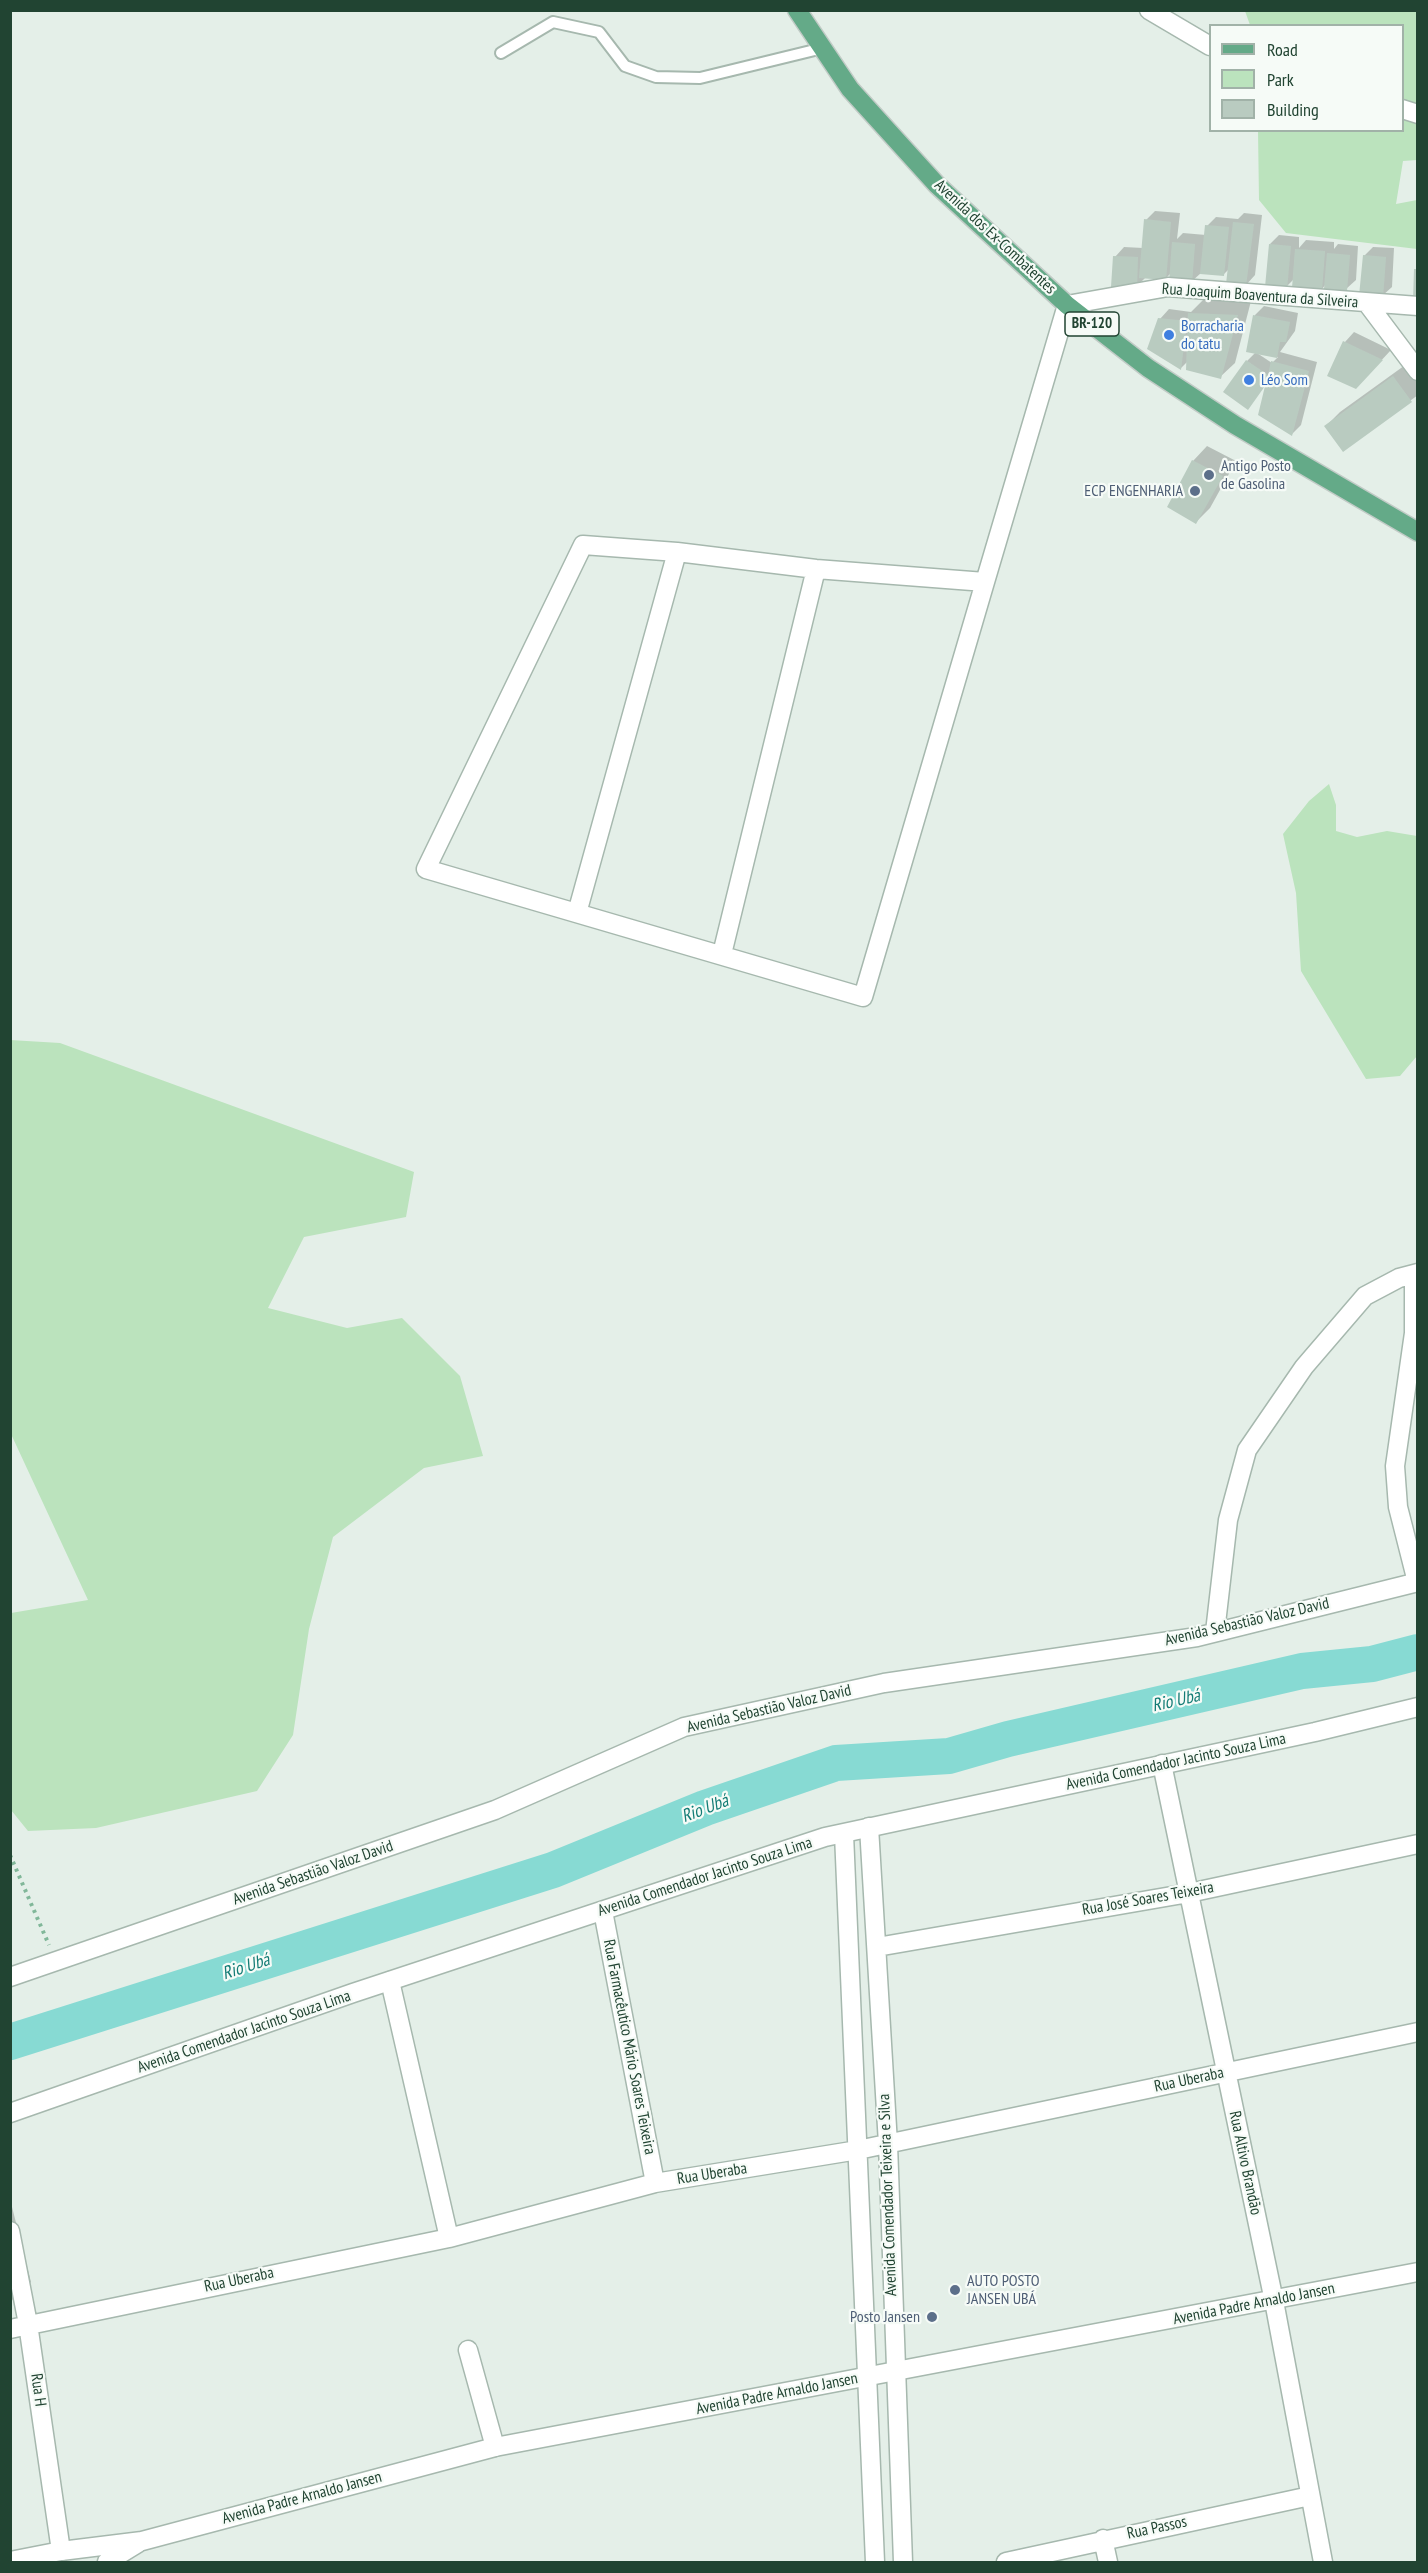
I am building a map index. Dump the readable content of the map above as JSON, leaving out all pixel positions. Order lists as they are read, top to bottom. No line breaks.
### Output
{"streets":{"main road":["Avenida dos Ex-Combatentes","BR-120"],"street":["Rua Joaquim Boaventura da Silveira","Avenida Sebastião Valoz David","Avenida Comendador Jacinto Souza Lima","Rua José Soares Teixeira","Rua Farmacêutico Mário Soares Teixeira","Rua Uberaba","Rua Altivo Brandão","Avenida Comendador Teixeira e Silva","Avenida Padre Arnaldo Jansen","Rua H","Rua Passos"]},"crossings":[["Avenida dos Ex-Combatentes","Rua Joaquim Boaventura da Silveira"],["Avenida Comendador Jacinto Souza Lima","Rua Farmacêutico Mário Soares Teixeira"],["Avenida Comendador Jacinto Souza Lima","Rua Altivo Brandão"],["Avenida Comendador Jacinto Souza Lima","Avenida Comendador Teixeira e Silva"],["Rua José Soares Teixeira","Rua Altivo Brandão"],["Rua José Soares Teixeira","Avenida Comendador Teixeira e Silva"],["Rua Farmacêutico Mário Soares Teixeira","Rua Uberaba"],["Rua Uberaba","Rua Altivo Brandão"],["Rua Uberaba","Avenida Comendador Teixeira e Silva"],["Rua Uberaba","Rua H"],["Rua Altivo Brandão","Avenida Padre Arnaldo Jansen"],["Rua Altivo Brandão","Rua Passos"],["Avenida Comendador Teixeira e Silva","Avenida Padre Arnaldo Jansen"],["Avenida Padre Arnaldo Jansen","Rua H"]],"water":["Rio Ubá"],"places":["Borracharia do tatu","Léo Som","Antigo Posto de Gasolina","ECP ENGENHARIA","AUTO POSTO JANSEN UBÁ","Posto Jansen"],"legend":["Road","Park","Building"]}
